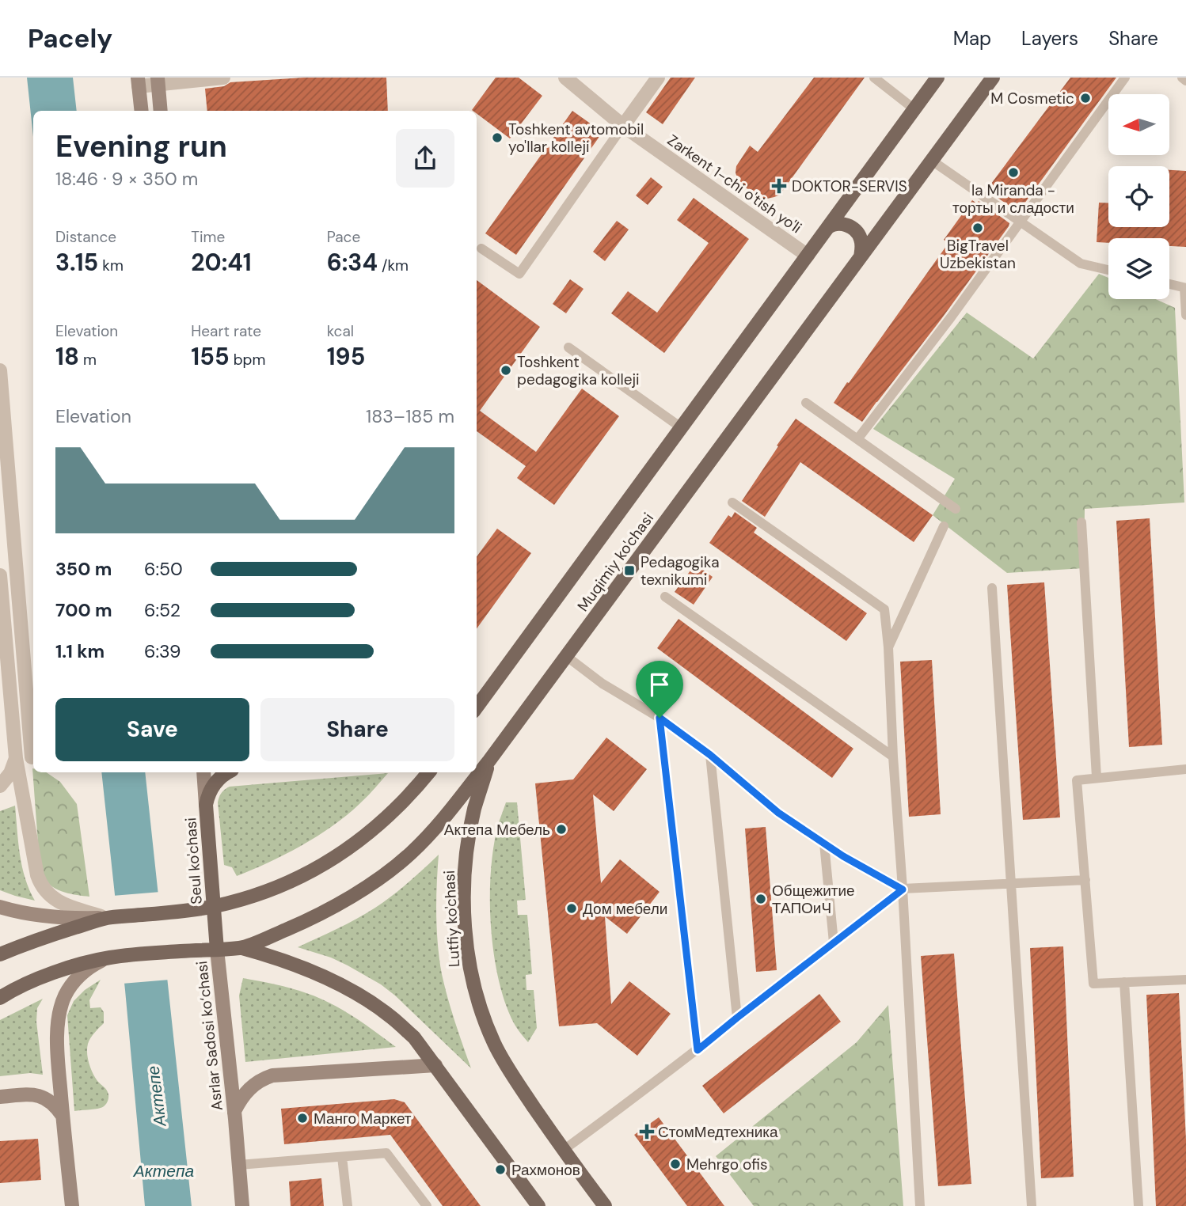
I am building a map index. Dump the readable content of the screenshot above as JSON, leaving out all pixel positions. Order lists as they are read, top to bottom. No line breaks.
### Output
{"streets":{"main road":["Muqimiy ko'chasi","Seul ko'chasi","Lutfiy ko'chasi"],"street":["Zarkent 1-chi o'tish yo'li","Asrlar Sadosi ko‘chasi"]},"crossings":[["Zarkent 1-chi o'tish yo'li","Muqimiy ko'chasi"],["Muqimiy ko'chasi","Seul ko'chasi"],["Muqimiy ko'chasi","Lutfiy ko'chasi"],["Muqimiy ko'chasi","Asrlar Sadosi ko‘chasi"],["Seul ko'chasi","Asrlar Sadosi ko‘chasi"]],"water":["Актепе","Актепа"],"places":{"other":["M Cosmetic","Toshkent avtomobil yo'llar kolleji","la Miranda - торты и сладости","BigTravel Uzbekistan","Toshkent pedagogika kolleji","Актепа Мебель","Общежитие ТАПОиЧ","Дом мебели","Манго Маркет","Mehrgo ofis","Рахмонов"],"health":["DOKTOR-SERVIS","СтомМедтехника"],"transit":["Pedagogika texnikumi"]},"north":"left","page":{"header":"Pacely","nav":["Map","Layers","Share"],"heading":["Evening run","18:46 · 9 × 350 m"],"stats":[["Distance","3.15 km"],["Time","20:41"],["Pace","6:34 /km"],["Elevation","18 m"],["Heart rate","155 bpm"],["kcal","195"]],"chart":["Elevation","183–185 m"],"list":[{"name":"350 m","note":"6:50"},{"name":"700 m","note":"6:52"},{"name":"1.1 km","note":"6:39"}],"buttons":["Save","Share"]}}
